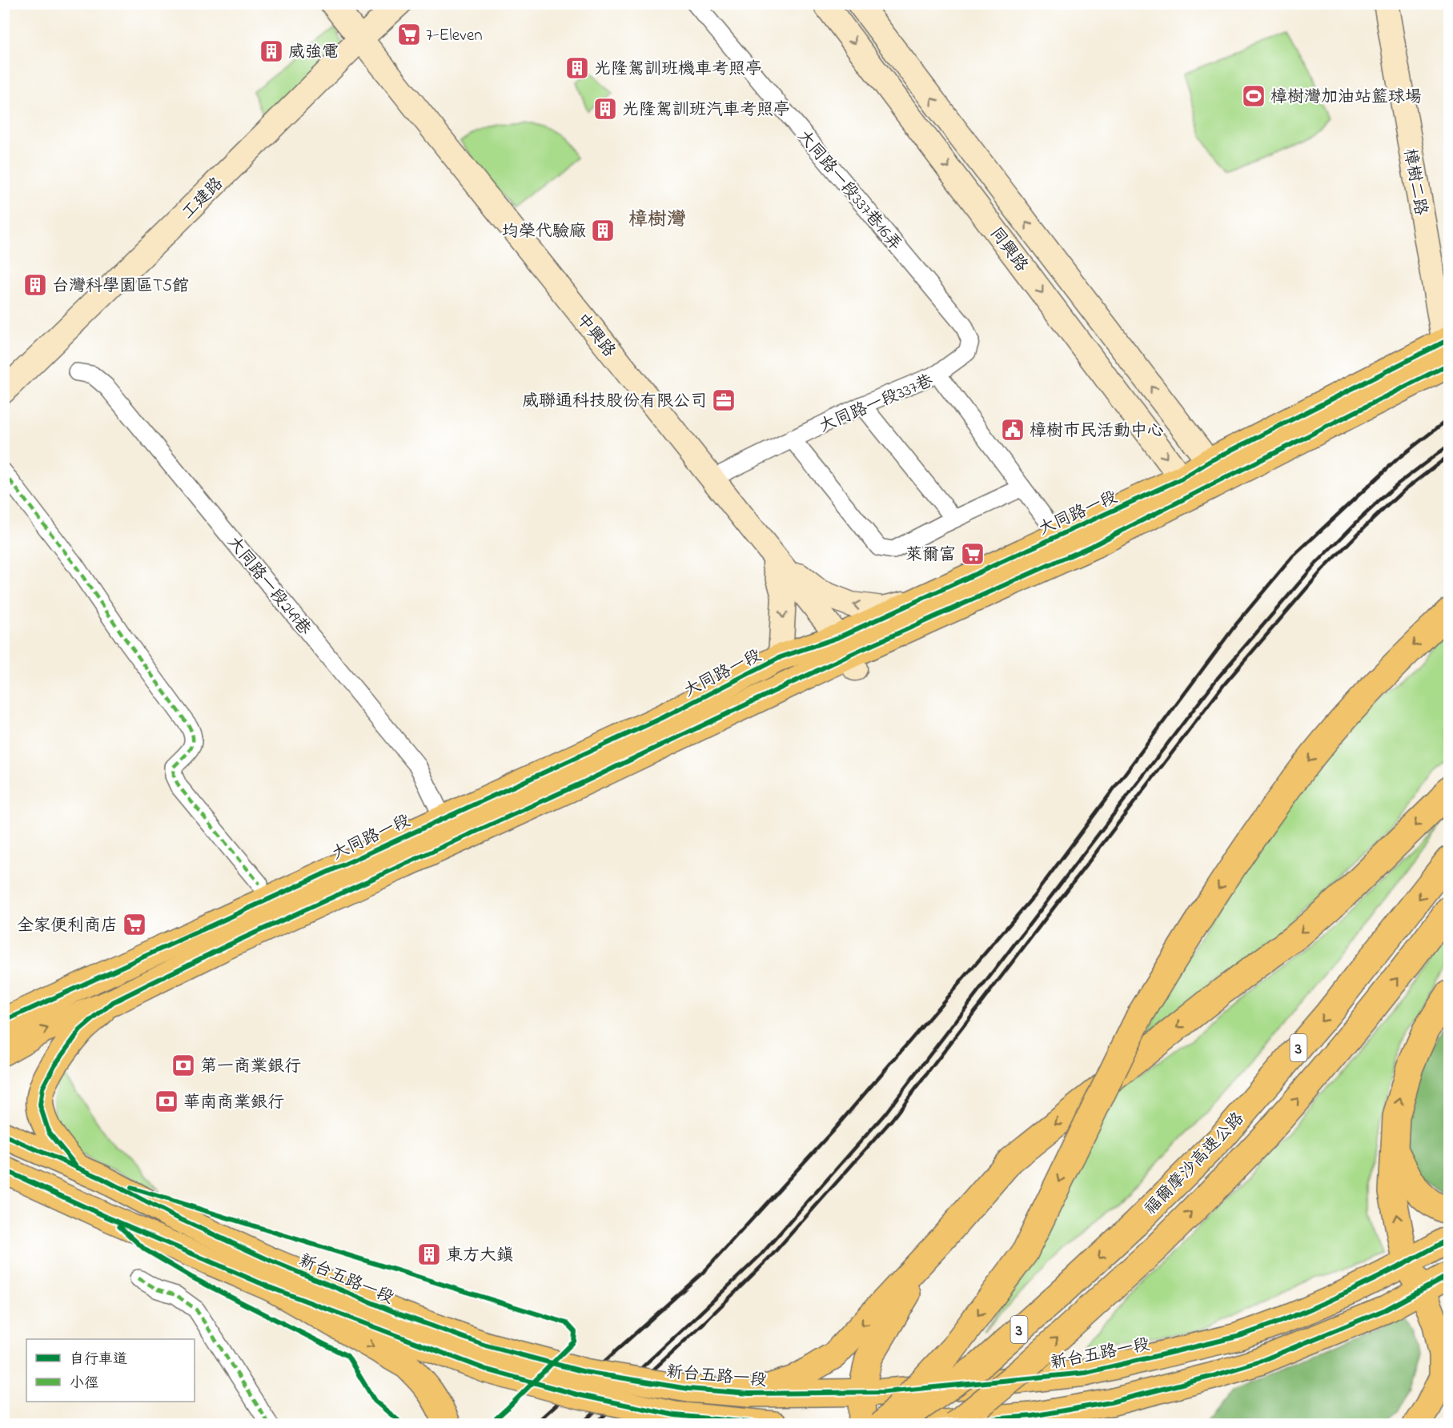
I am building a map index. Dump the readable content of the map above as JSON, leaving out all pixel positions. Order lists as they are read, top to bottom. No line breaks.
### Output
{"streets":{"main road":["大同路一段","3","福爾摩沙高速公路","新台五路一段"],"street":["樟樹二路","大同路一段337巷16弄","工建路","同興路","中興路","大同路一段337巷","大同路一段249巷"]},"crossings":[["樟樹二路","大同路一段"],["大同路一段337巷16弄","大同路一段337巷"],["工建路","中興路"],["同興路","大同路一段"],["中興路","大同路一段337巷"],["中興路","大同路一段"],["大同路一段337巷","大同路一段"],["大同路一段","大同路一段249巷"]],"districts":["樟樹灣"],"places":{"supermarket":["7-Eleven","萊爾富","全家便利商店"],"building":["威強電","光隆駕訓班機車考照亭","光隆駕訓班汽車考照亭","均榮代驗廠","台灣科學園區T5館","東方大鎮"],"sports":["樟樹灣加油站籃球場"],"office":["威聯通科技股份有限公司"],"public building":["樟樹市民活動中心"],"bank":["第一商業銀行","華南商業銀行"]},"legend":["自行車道","小徑"]}
